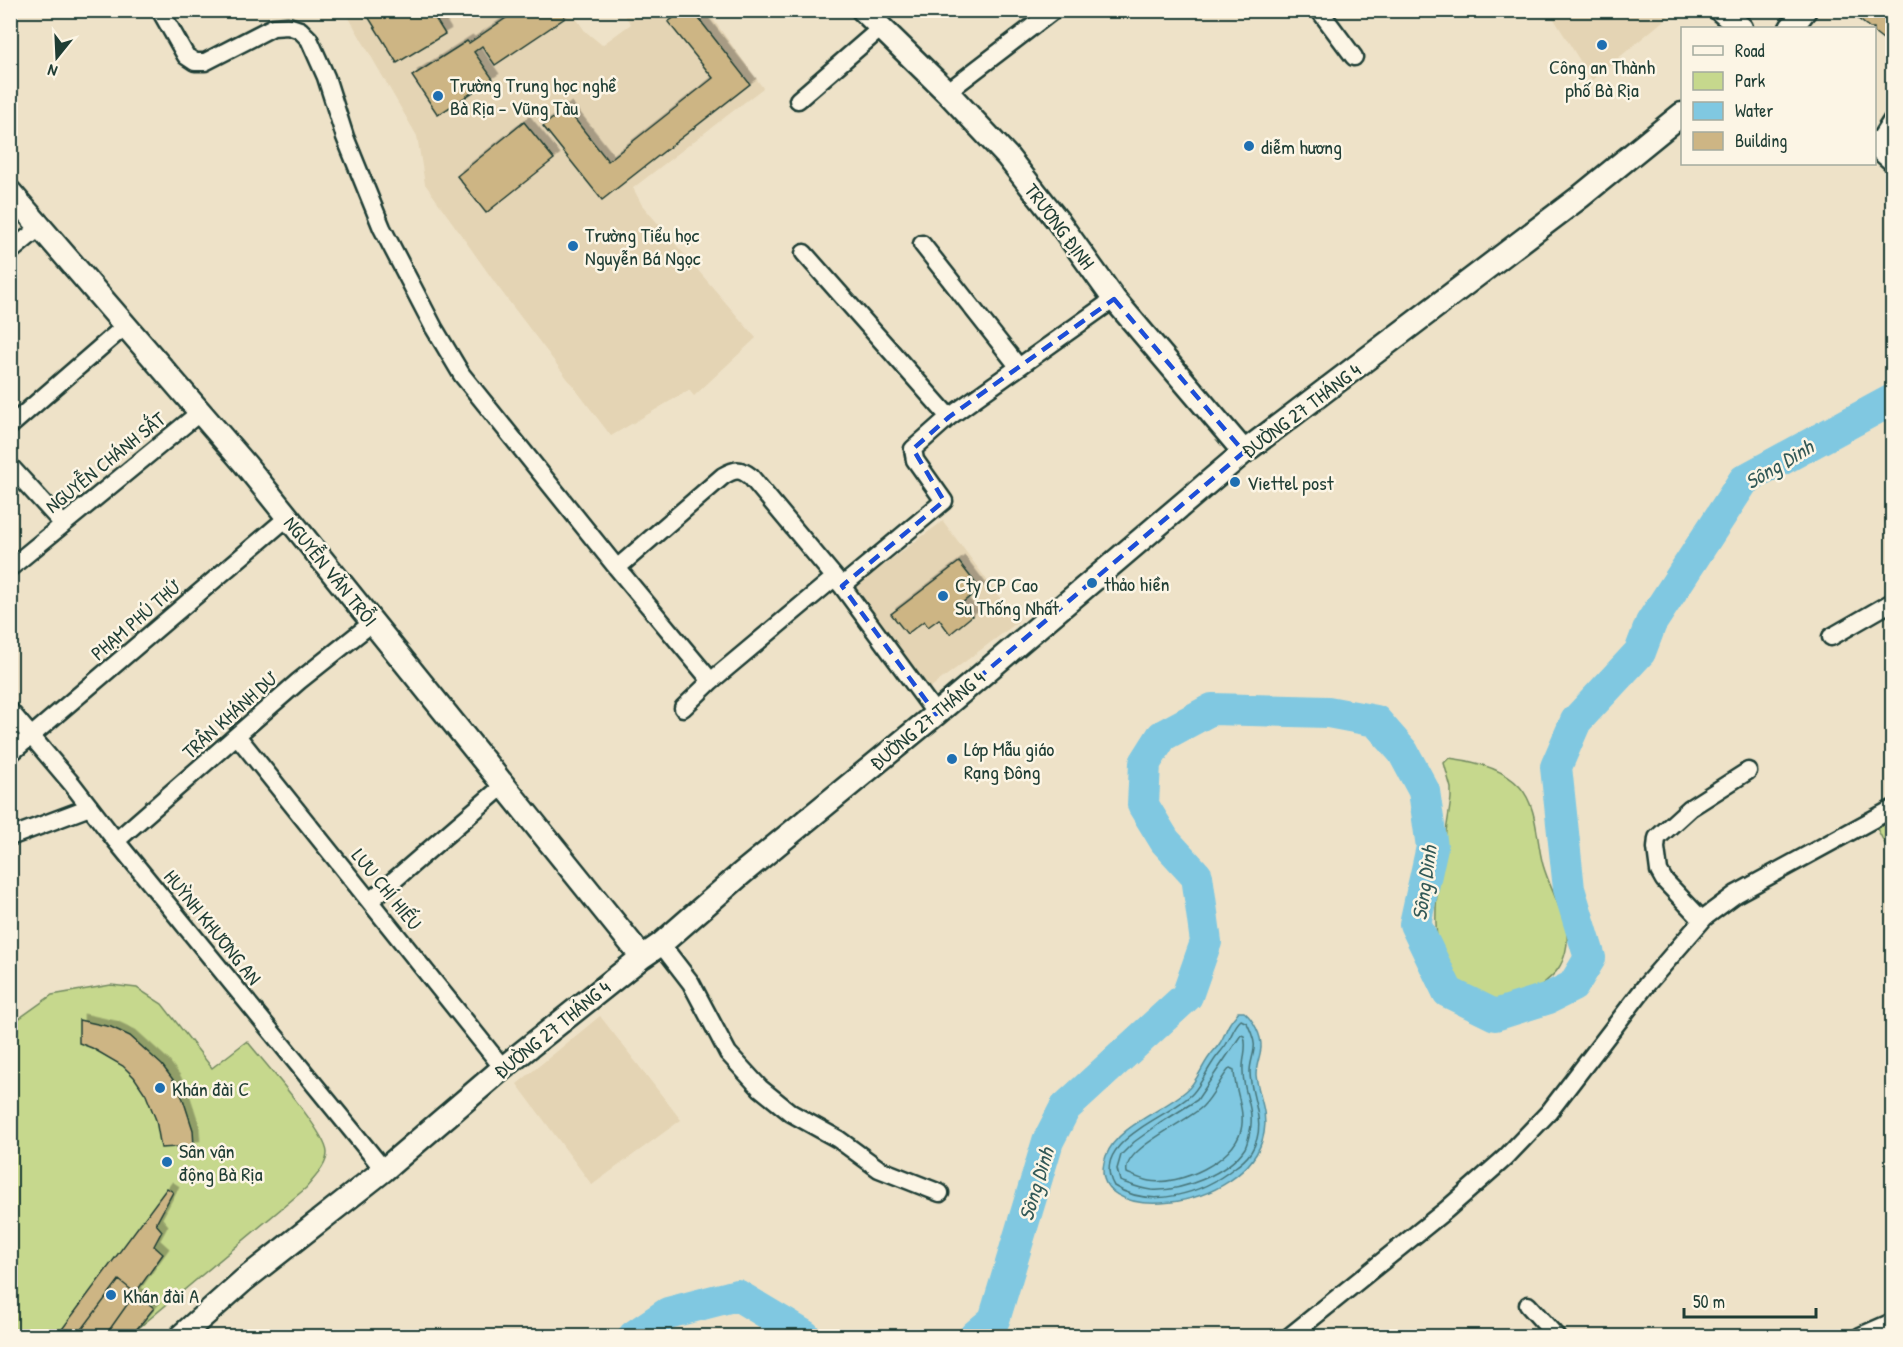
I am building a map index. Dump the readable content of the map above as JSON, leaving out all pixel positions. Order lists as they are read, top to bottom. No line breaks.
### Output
{"streets":{"street":["TRƯƠNG ĐỊNH","ĐƯỜNG 27 THÁNG 4","NGUYỄN CHÁNH SẮT","NGUYỄN VĂN TRỖI","PHẠM PHÚ THỨ","TRẦN KHÁNH DƯ","LƯU CHÍ HIẾU","HUỲNH KHƯƠNG AN"]},"crossings":[["TRƯƠNG ĐỊNH","ĐƯỜNG 27 THÁNG 4"],["ĐƯỜNG 27 THÁNG 4","NGUYỄN VĂN TRỖI"],["ĐƯỜNG 27 THÁNG 4","LƯU CHÍ HIẾU"],["ĐƯỜNG 27 THÁNG 4","HUỲNH KHƯƠNG AN"],["NGUYỄN CHÁNH SẮT","NGUYỄN VĂN TRỖI"],["NGUYỄN VĂN TRỖI","PHẠM PHÚ THỨ"],["NGUYỄN VĂN TRỖI","TRẦN KHÁNH DƯ"],["PHẠM PHÚ THỨ","HUỲNH KHƯƠNG AN"],["TRẦN KHÁNH DƯ","LƯU CHÍ HIẾU"],["TRẦN KHÁNH DƯ","HUỲNH KHƯƠNG AN"]],"water":["Sông Dinh"],"places":["Công an Thành phố Bà Rịa","Trường Trung học nghề Bà Rịa - Vũng Tàu","diễm hương","Trường Tiểu học Nguyễn Bá Ngọc","Viettel post","thảo hiền","Cty CP Cao Su Thống Nhất","Lớp Mẫu giáo Rạng Đông","Khán đài C","Sân vận động Bà Rịa","Khán đài A"],"legend":["Road","Park","Water","Building"],"scale_bar":"50 m","north":"bottom"}
